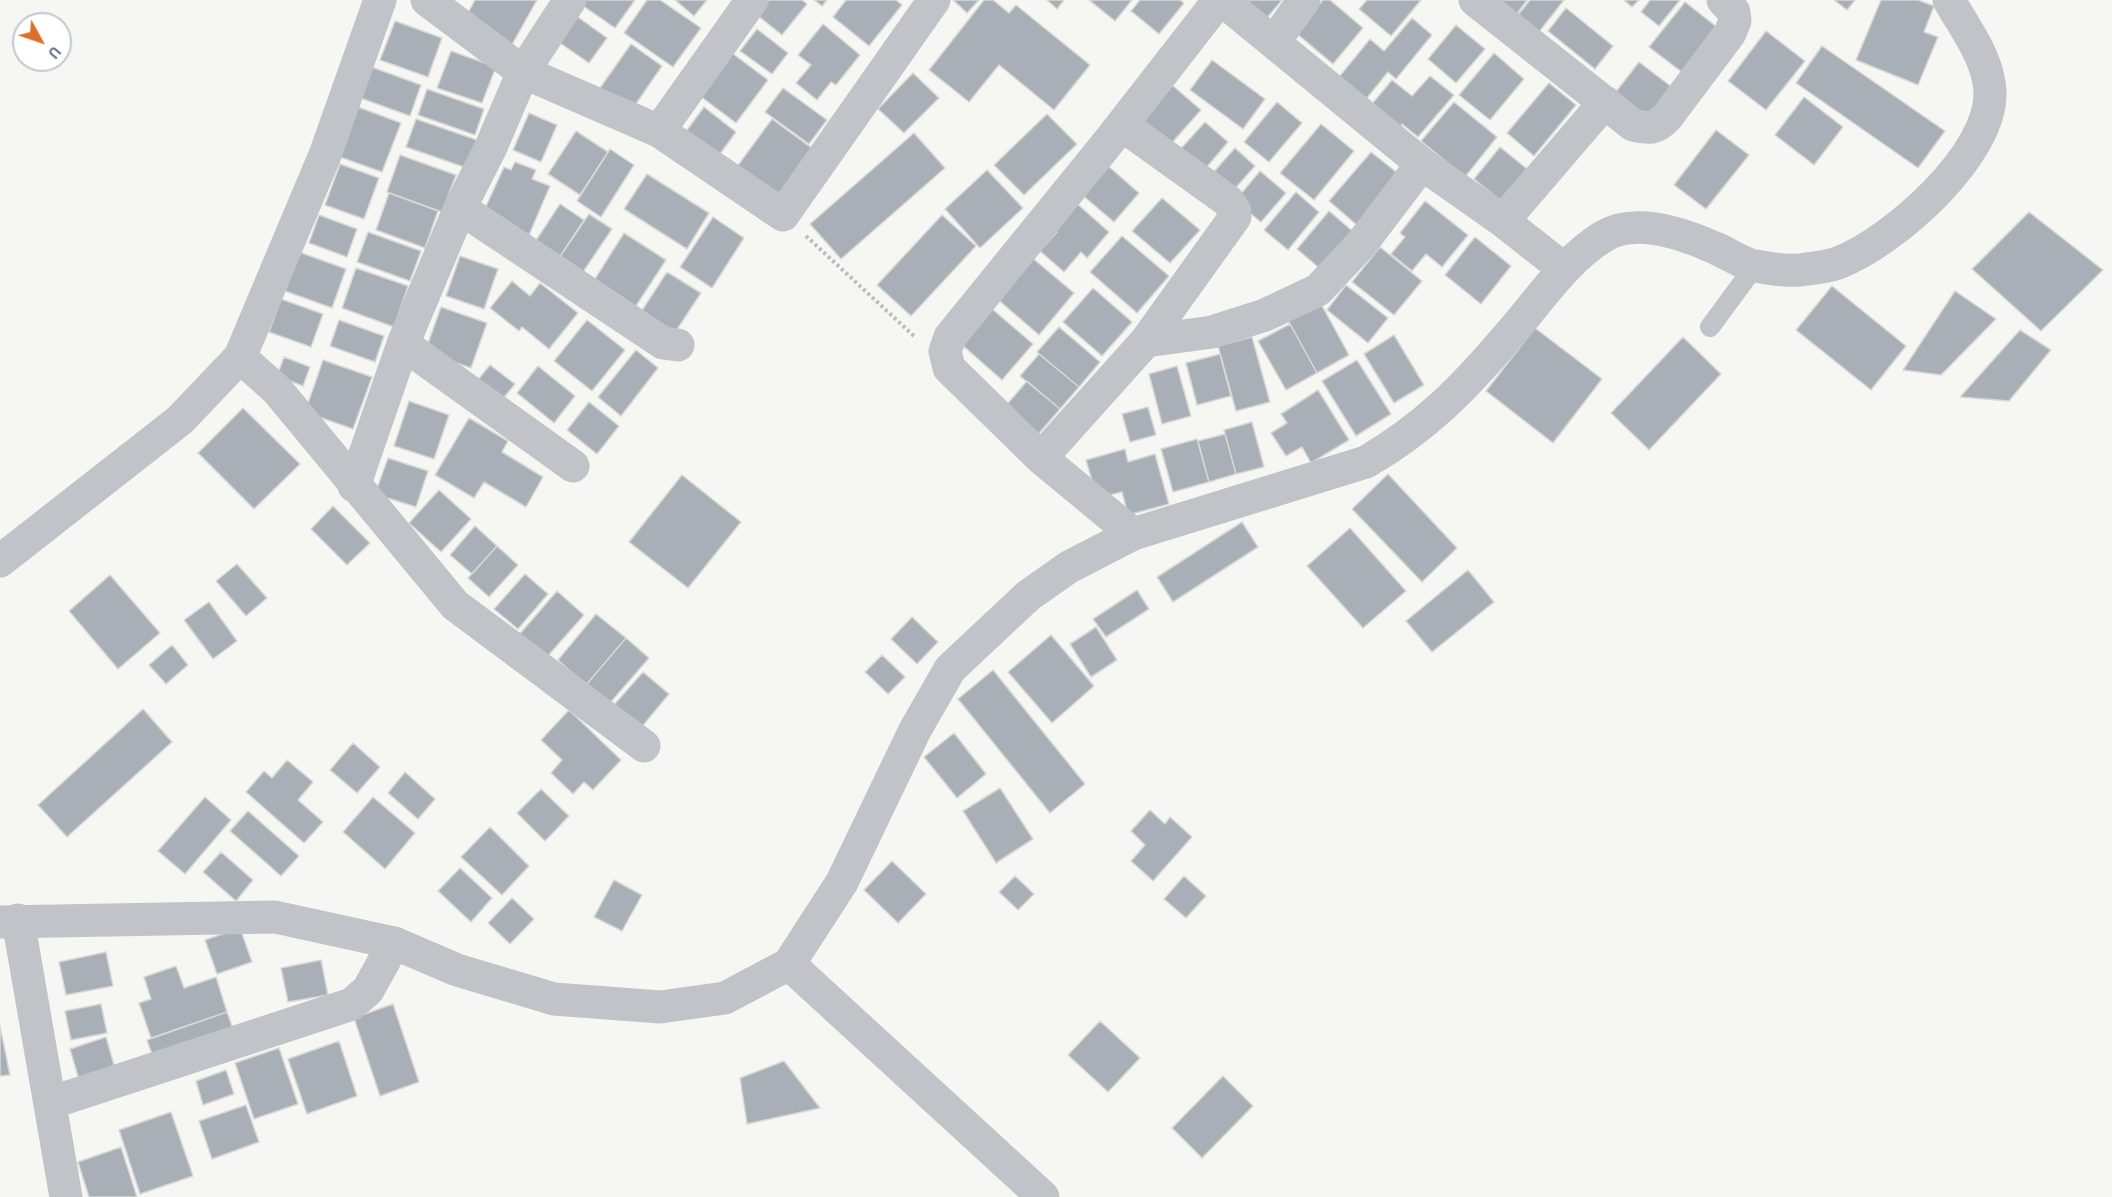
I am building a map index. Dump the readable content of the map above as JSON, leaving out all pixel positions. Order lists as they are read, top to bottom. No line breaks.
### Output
{"north":"bottom right"}
